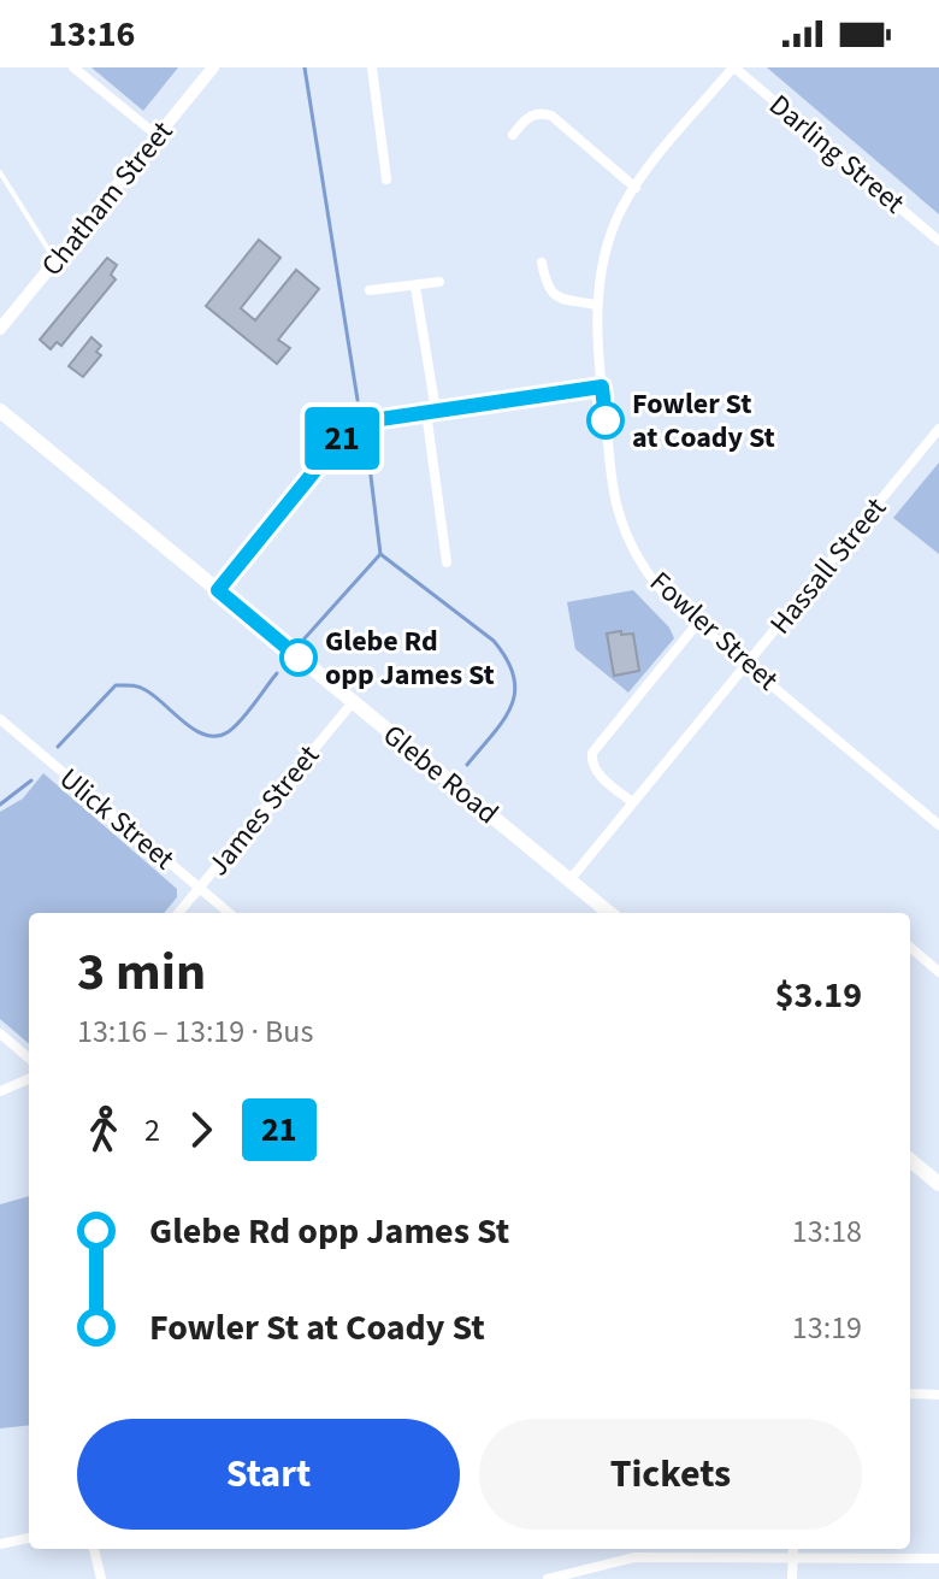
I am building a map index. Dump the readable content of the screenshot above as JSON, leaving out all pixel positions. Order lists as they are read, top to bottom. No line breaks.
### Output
{"streets":{"main road":["Glebe Road"],"street":["Darling Street","Chatham Street","Hassall Street","Fowler Street","James Street","Ulick Street"]},"crossings":[["Darling Street","Fowler Street"],["Hassall Street","Fowler Street"],["Hassall Street","Glebe Road"],["Glebe Road","James Street"],["James Street","Ulick Street"]],"places":["Fowler St at Coady St","Glebe Rd opp James St"],"lines":["bus line 21"],"page":{"status":"13:16","on_map":"21","heading":["3 min","13:16 – 13:19 · Bus","$3.19"],"legs":["2","21"],"list":[{"name":"Glebe Rd opp James St","value":"13:18"},{"name":"Fowler St at Coady St","value":"13:19"}],"buttons":["Start","Tickets"]}}
